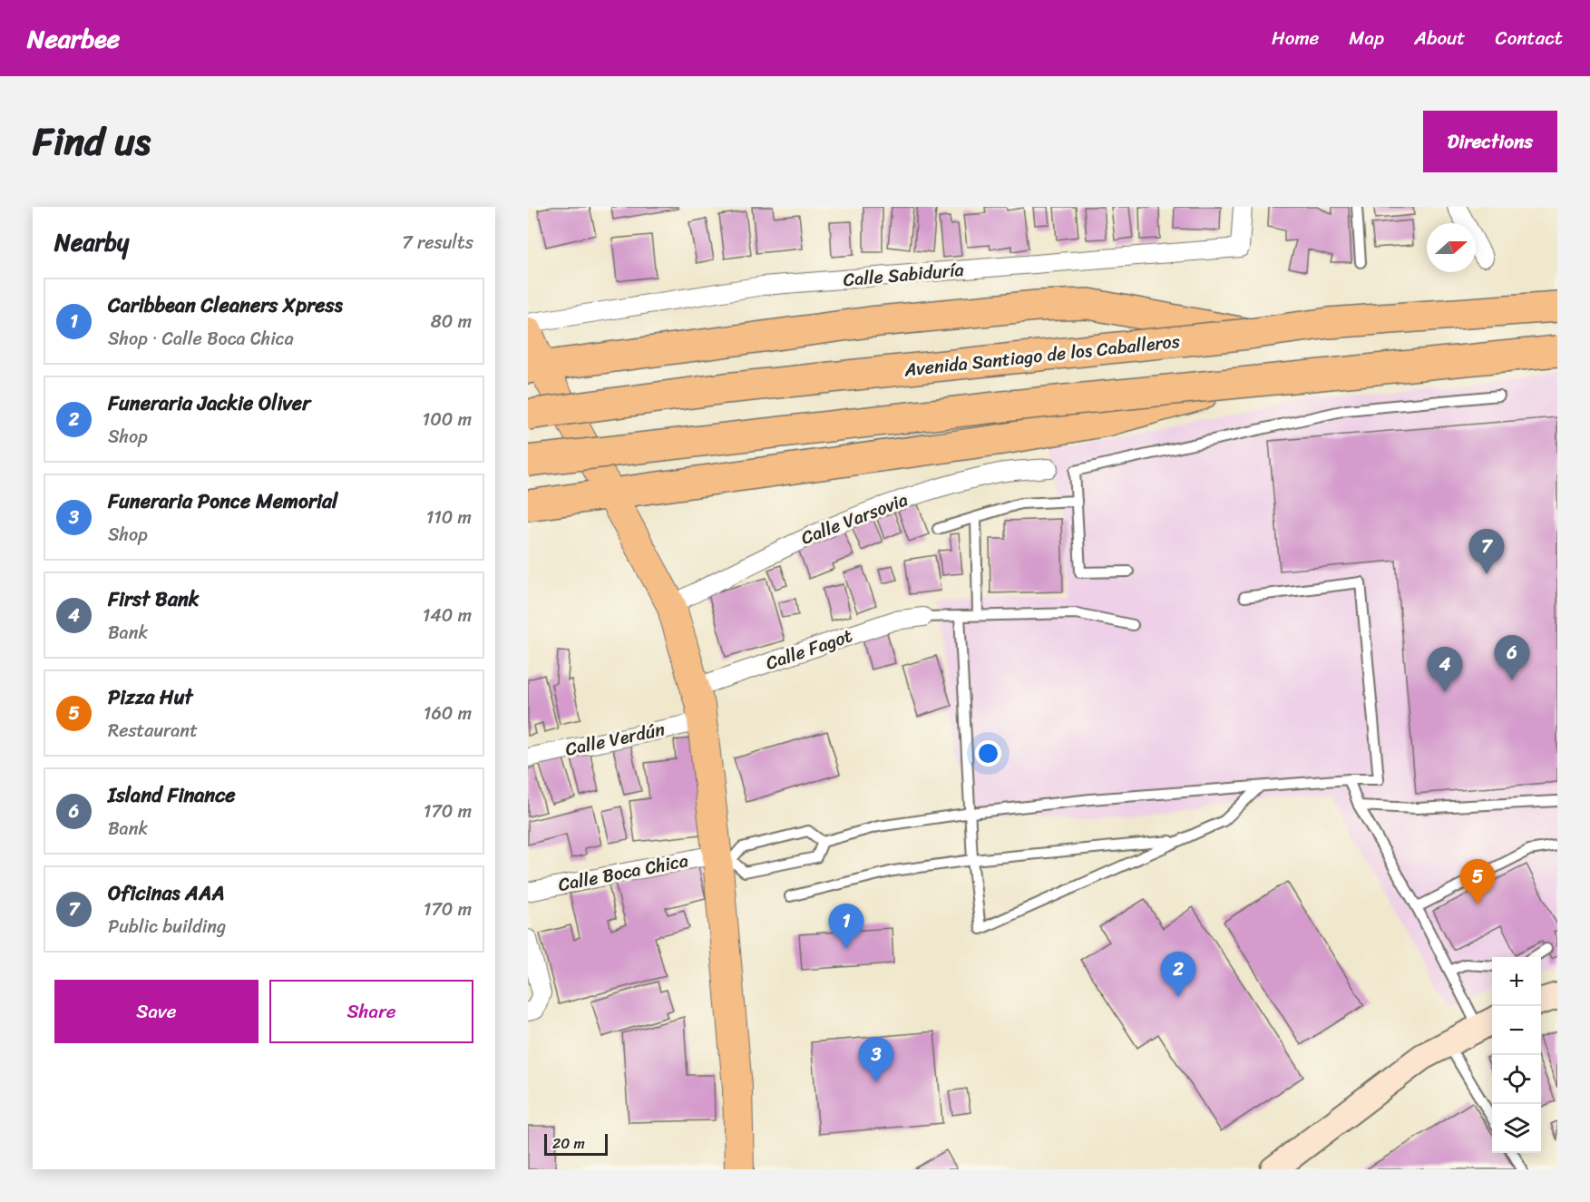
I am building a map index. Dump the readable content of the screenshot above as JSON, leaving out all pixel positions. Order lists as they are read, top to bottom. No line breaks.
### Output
{"streets":{"highway":["Avenida Santiago de los Caballeros"],"street":["Calle Sabiduría","Calle Varsovia","Calle Fagot","Calle Verdún","Calle Boca Chica"]},"scale_bar":"20 m","north":"right","page":{"header":"Nearbee","nav":["Home","Map","About","Contact"],"title":"Find us","buttons":["Directions",["Save","Share"]],"heading":["Nearby","7 results"],"list":[{"mark":"1","name":"Caribbean Cleaners Xpress","note":"Shop · Calle Boca Chica","value":"80 m"},{"mark":"2","name":"Funeraria Jackie Oliver","note":"Shop","value":"100 m"},{"mark":"3","name":"Funeraria Ponce Memorial","note":"Shop","value":"110 m"},{"mark":"4","name":"First Bank","note":"Bank","value":"140 m"},{"mark":"5","name":"Pizza Hut","note":"Restaurant","value":"160 m"},{"mark":"6","name":"Island Finance","note":"Bank","value":"170 m"},{"mark":"7","name":"Oficinas AAA","note":"Public building","value":"170 m"}],"pins":["7","6","4","5","1","2","3"],"map_buttons":["+","−"],"scale":"20 m"}}
